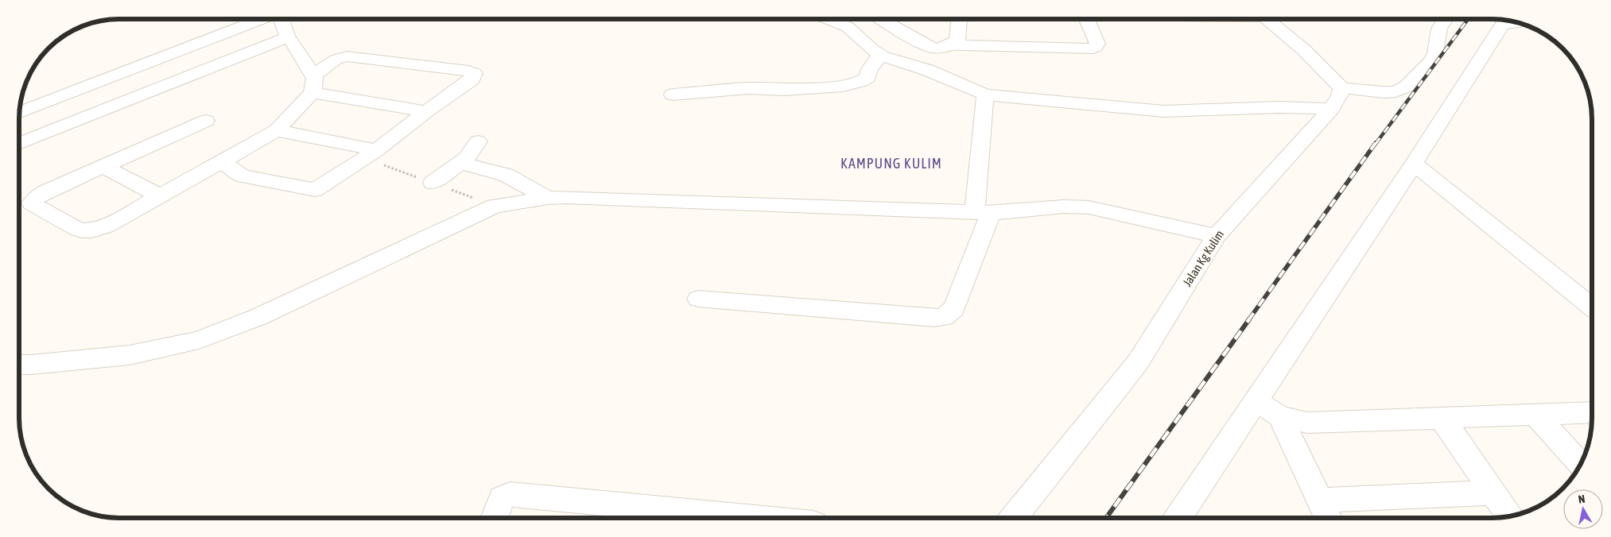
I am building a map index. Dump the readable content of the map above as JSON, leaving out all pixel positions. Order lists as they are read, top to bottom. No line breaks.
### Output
{"streets":{"street":["Jalan Kg Kulim"]},"districts":["KAMPUNG KULIM"],"north":"top"}
